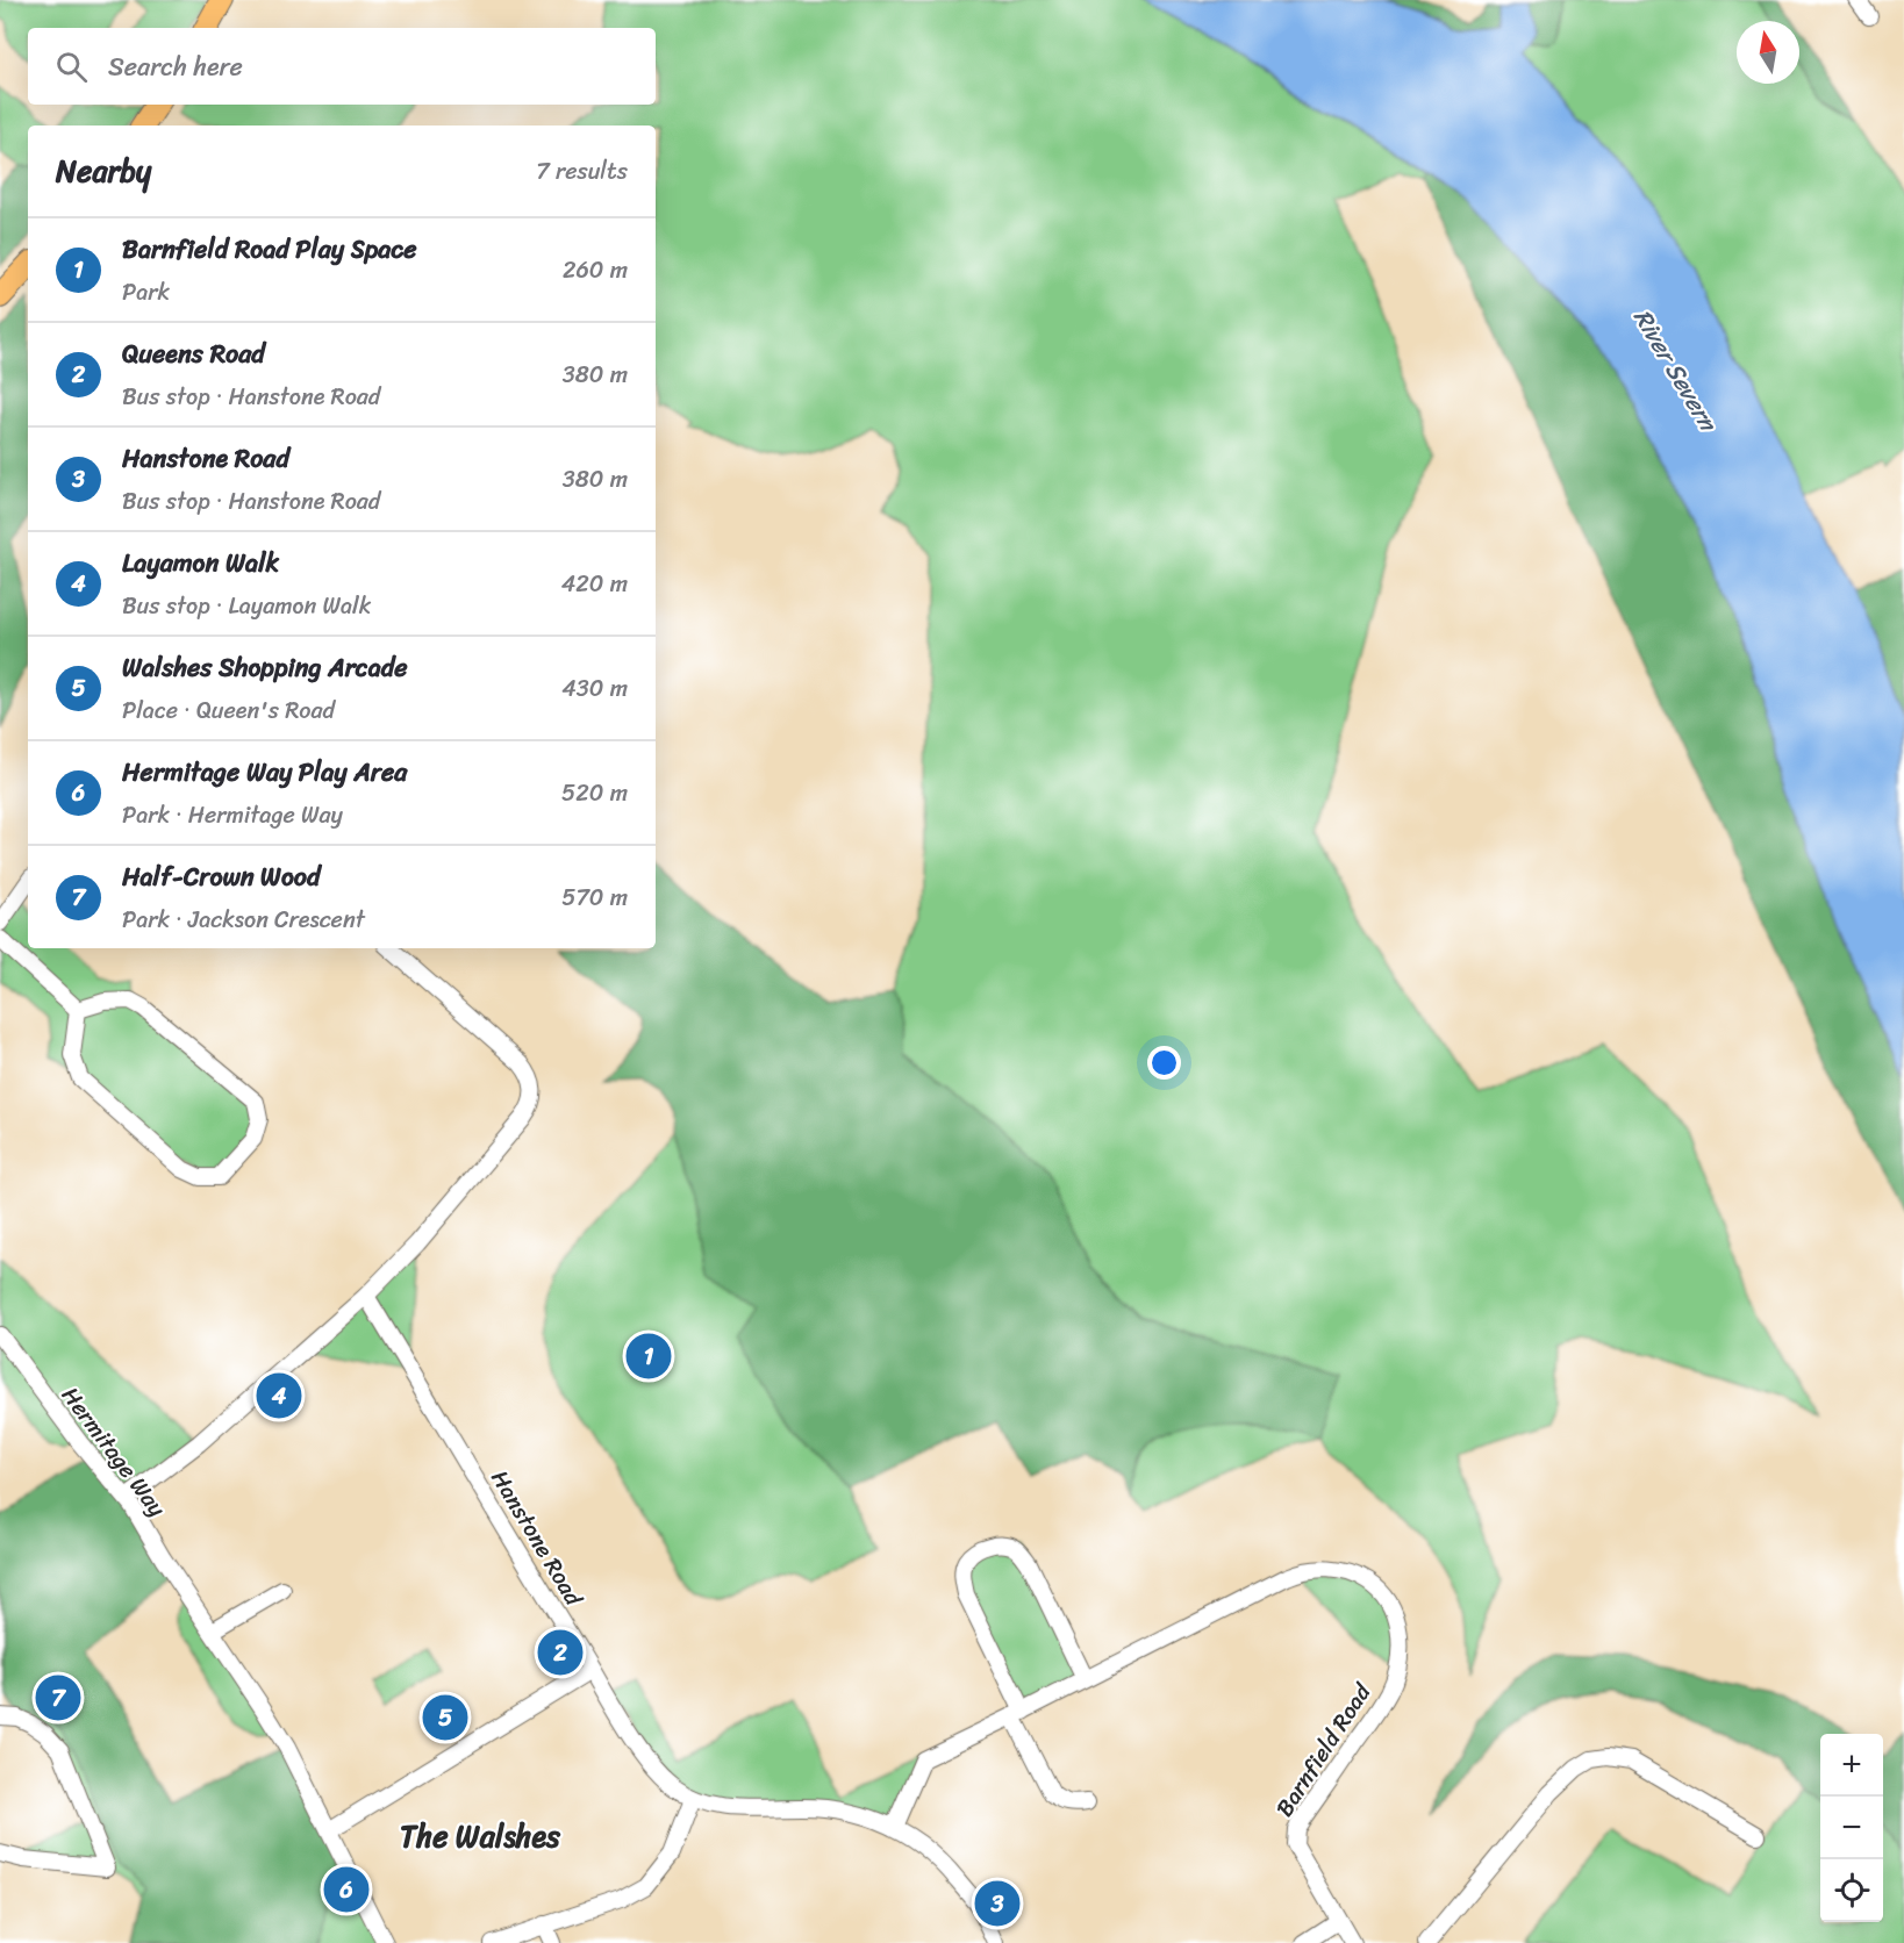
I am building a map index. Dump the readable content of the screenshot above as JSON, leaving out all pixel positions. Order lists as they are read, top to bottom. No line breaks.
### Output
{"streets":{"street":["Hermitage Way","Hanstone Road","Barnfield Road"]},"crossings":[["Hanstone Road","Barnfield Road"]],"districts":["The Walshes"],"water":["River Severn"],"north":"top","page":{"search":"Search here","heading":["Nearby","7 results"],"list":[{"mark":"1","name":"Barnfield Road Play Space","note":"Park","value":"260 m"},{"mark":"2","name":"Queens Road","note":"Bus stop · Hanstone Road","value":"380 m"},{"mark":"3","name":"Hanstone Road","note":"Bus stop · Hanstone Road","value":"380 m"},{"mark":"4","name":"Layamon Walk","note":"Bus stop · Layamon Walk","value":"420 m"},{"mark":"5","name":"Walshes Shopping Arcade","note":"Place · Queen's Road","value":"430 m"},{"mark":"6","name":"Hermitage Way Play Area","note":"Park · Hermitage Way","value":"520 m"},{"mark":"7","name":"Half-Crown Wood","note":"Park · Jackson Crescent","value":"570 m"}],"pins":["1","4","2","7","5","6","3"],"map_buttons":["+","−"]}}
